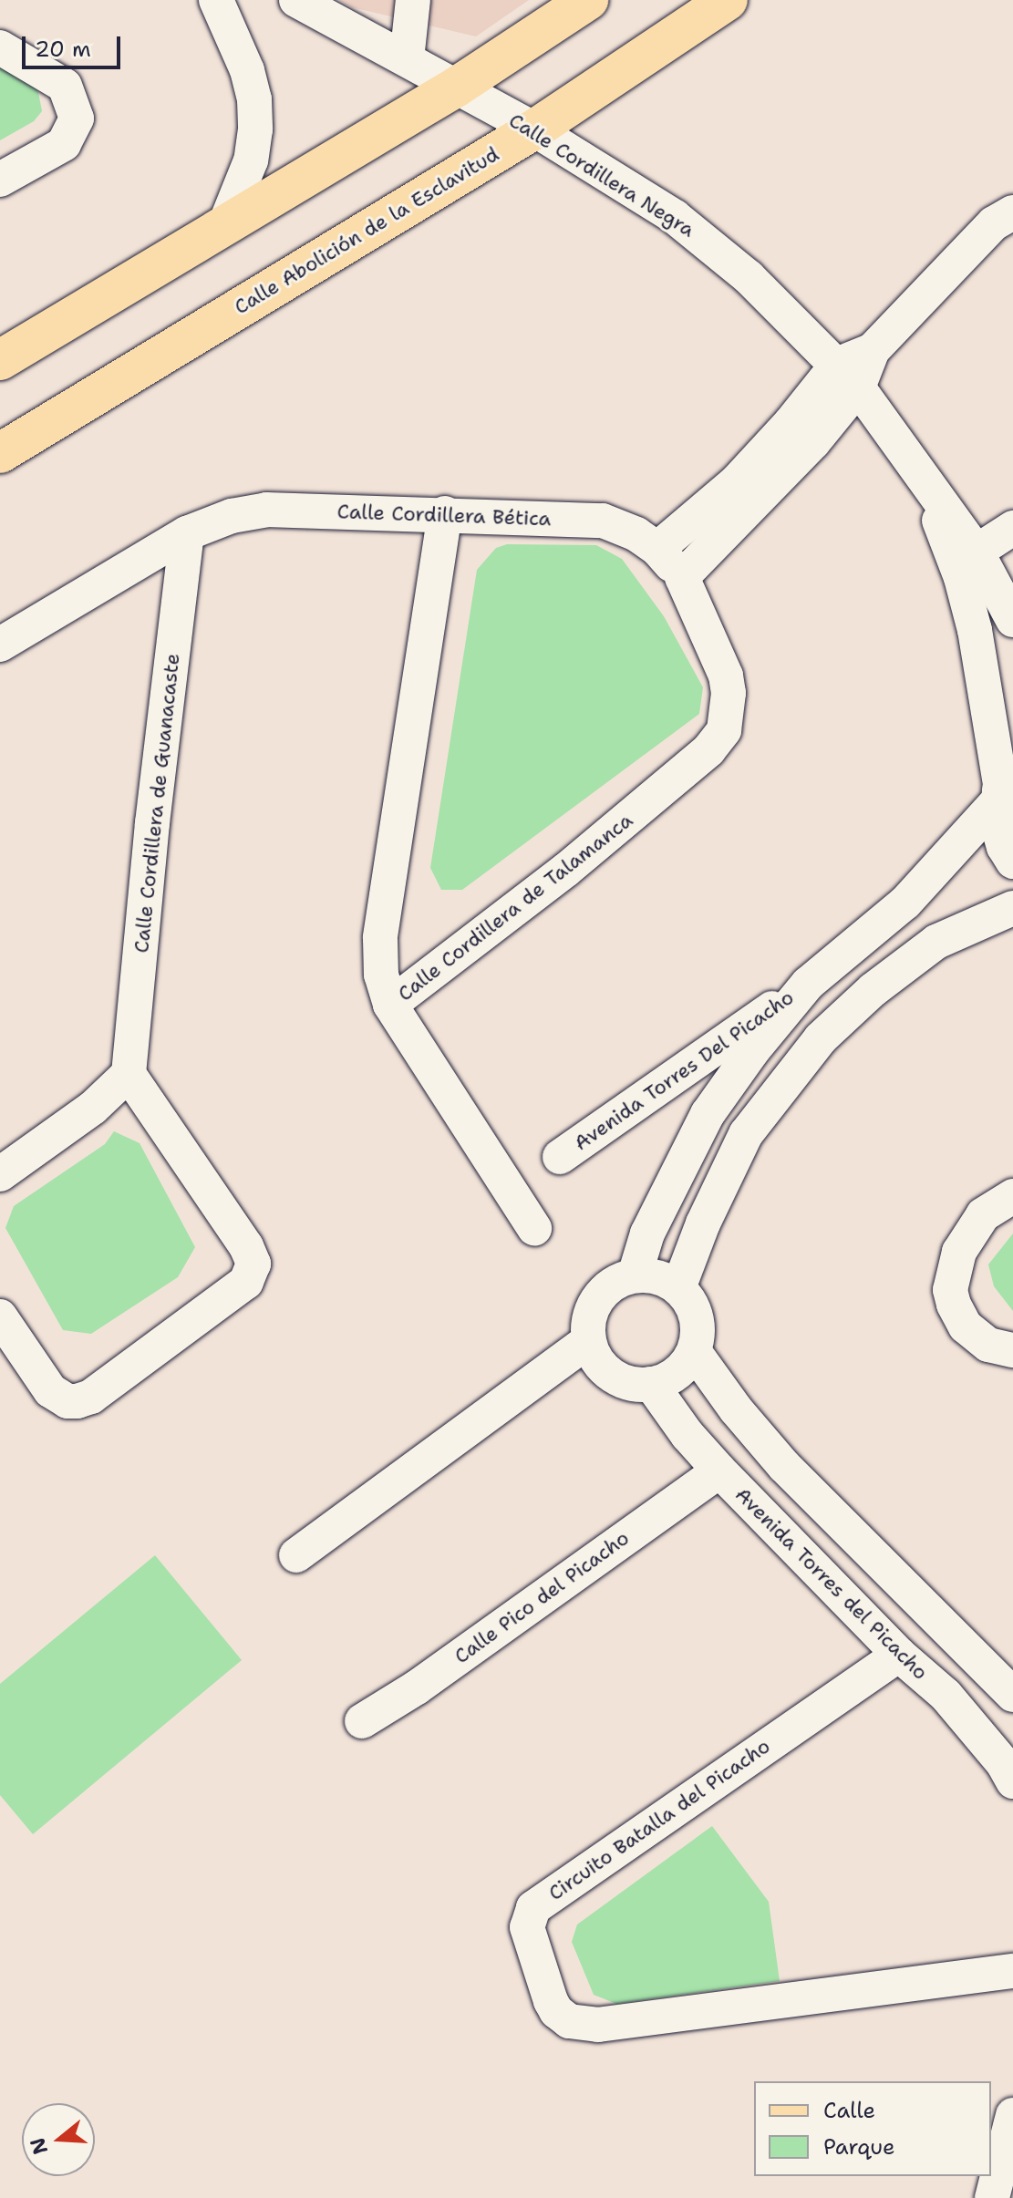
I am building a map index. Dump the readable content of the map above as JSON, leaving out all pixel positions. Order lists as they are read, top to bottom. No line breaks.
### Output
{"streets":{"main road":["Calle Abolición de la Esclavitud"],"street":["Calle Cordillera Negra","Calle Cordillera Bética","Calle Cordillera de Guanacaste","Calle Cordillera de Talamanca","Avenida Torres Del Picacho","Avenida Torres del Picacho","Calle Pico del Picacho","Circuito Batalla del Picacho"]},"crossings":[["Calle Cordillera Negra","Calle Abolición de la Esclavitud"],["Calle Cordillera Bética","Calle Cordillera de Guanacaste"],["Calle Cordillera Bética","Calle Cordillera de Talamanca"],["Avenida Torres Del Picacho","Avenida Torres del Picacho"],["Avenida Torres del Picacho","Calle Pico del Picacho"],["Avenida Torres del Picacho","Circuito Batalla del Picacho"]],"legend":["Calle","Parque"],"scale_bar":"20 m","north":"left"}
